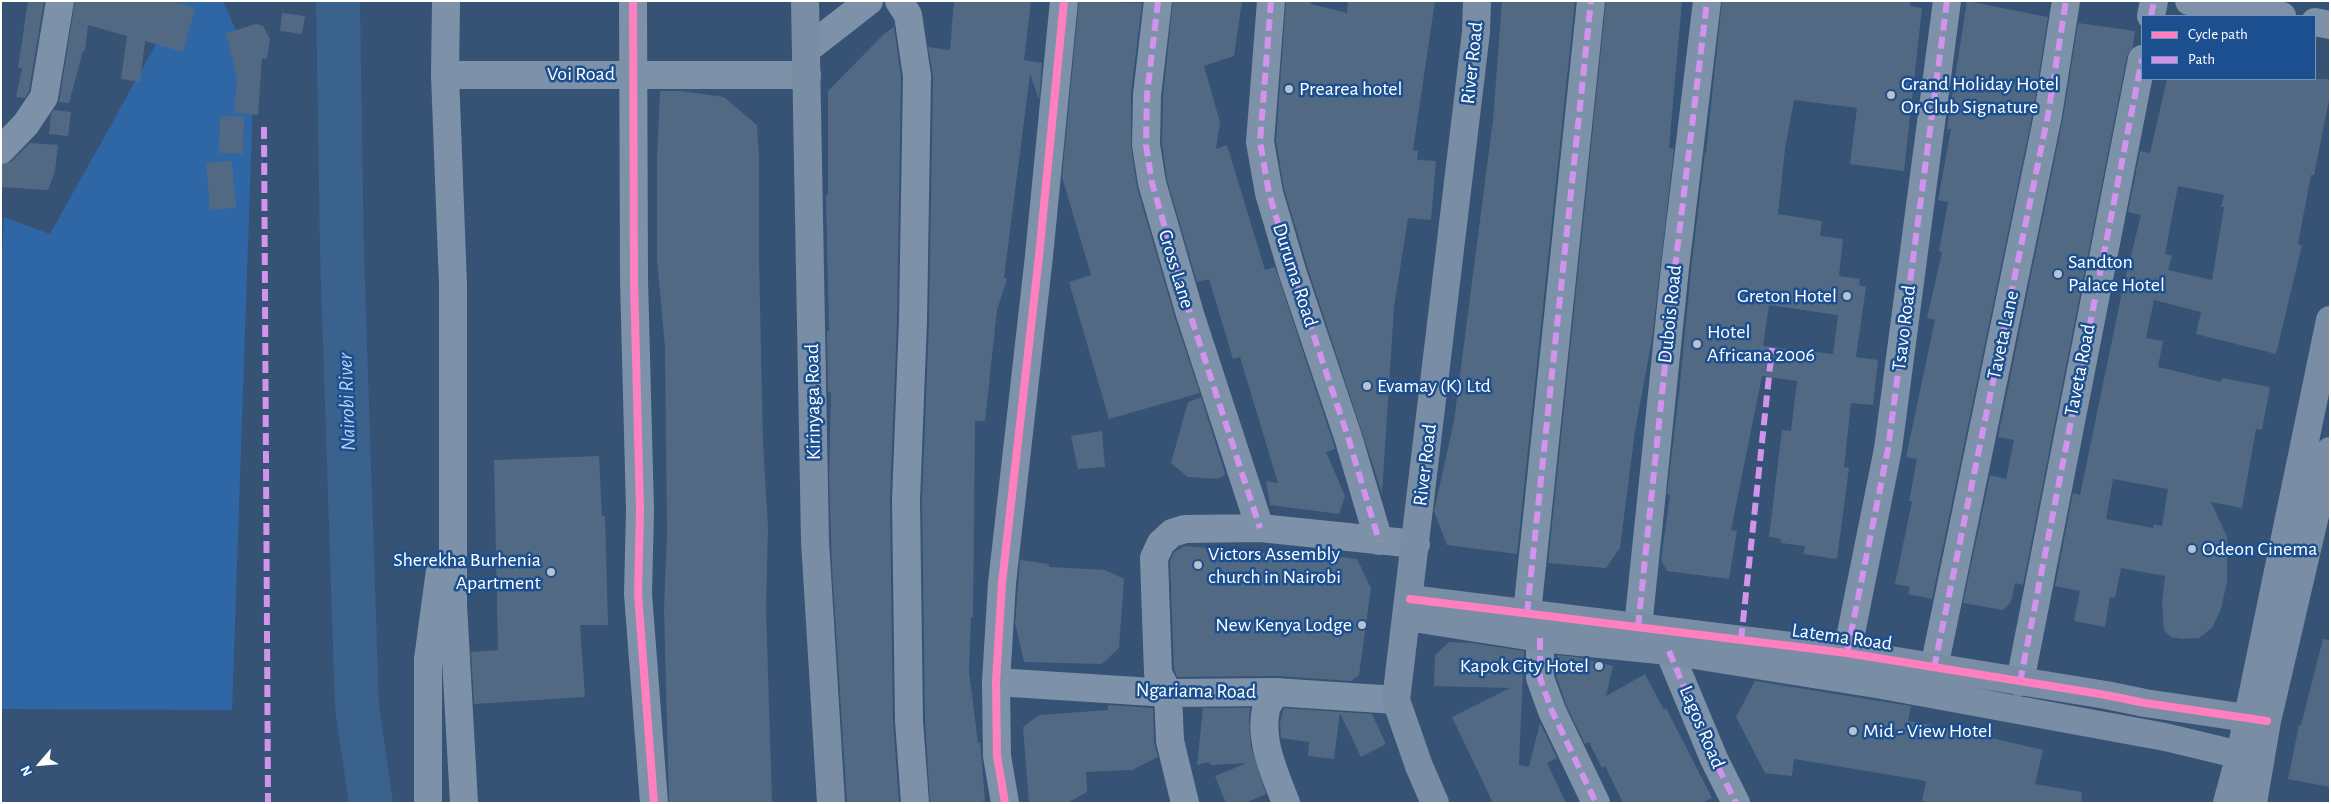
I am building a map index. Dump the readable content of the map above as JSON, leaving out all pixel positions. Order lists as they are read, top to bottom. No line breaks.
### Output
{"streets":{"street":["River Road","Voi Road","Cross Lane","Duruma Road","Dubois Road","Tsavo Road","Taveta Lane","Taveta Road","Kirinyaga Road","Latema Road","Ngariama Road","Lagos Road"]},"crossings":[["River Road","Latema Road"],["River Road","Ngariama Road"],["Voi Road","Kirinyaga Road"],["Dubois Road","Latema Road"],["Tsavo Road","Latema Road"],["Taveta Lane","Latema Road"],["Taveta Road","Latema Road"],["Latema Road","Lagos Road"]],"water":["Nairobi River"],"places":["Prearea hotel","Grand Holiday Hotel Or Club Signature","Sandton Palace Hotel","Greton Hotel","Hotel Africana 2006","Evamay (K) Ltd","Odeon Cinema","Victors Assembly church in Nairobi","Sherekha Burhenia Apartment","New Kenya Lodge","Kapok City Hotel","Mid - View Hotel"],"legend":["Cycle path","Path"],"north":"bottom left"}
